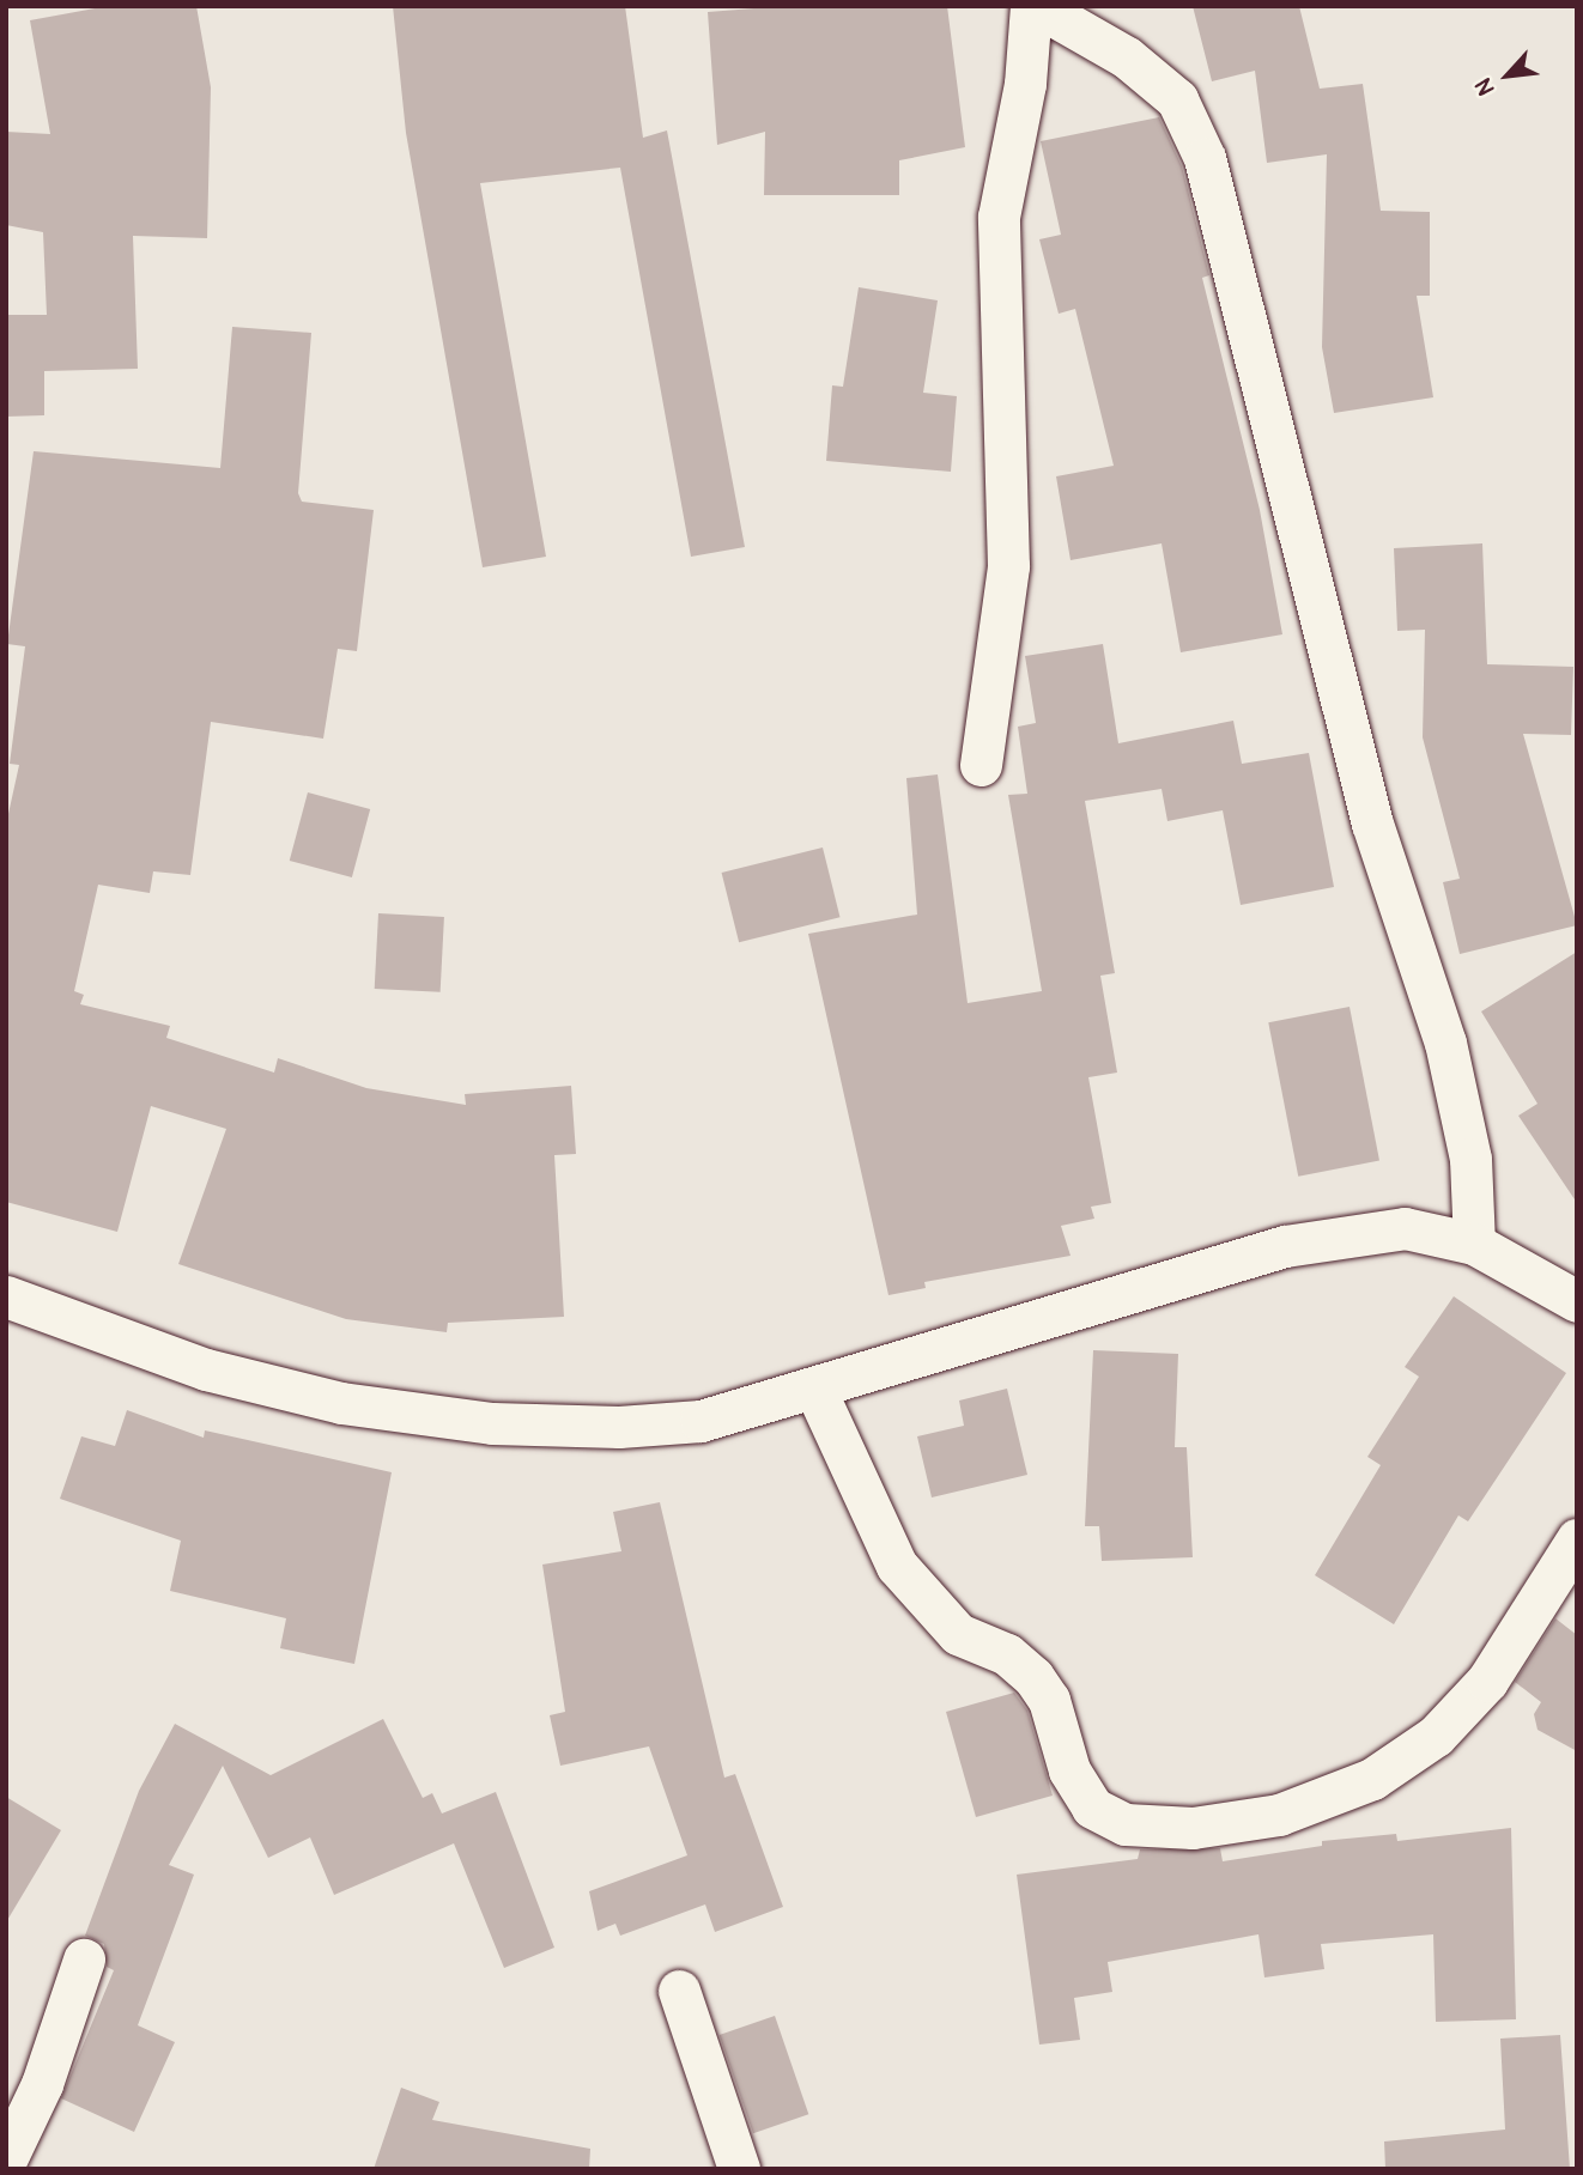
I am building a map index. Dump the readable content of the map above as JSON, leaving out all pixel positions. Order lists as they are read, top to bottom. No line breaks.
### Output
{"north":"bottom left"}
